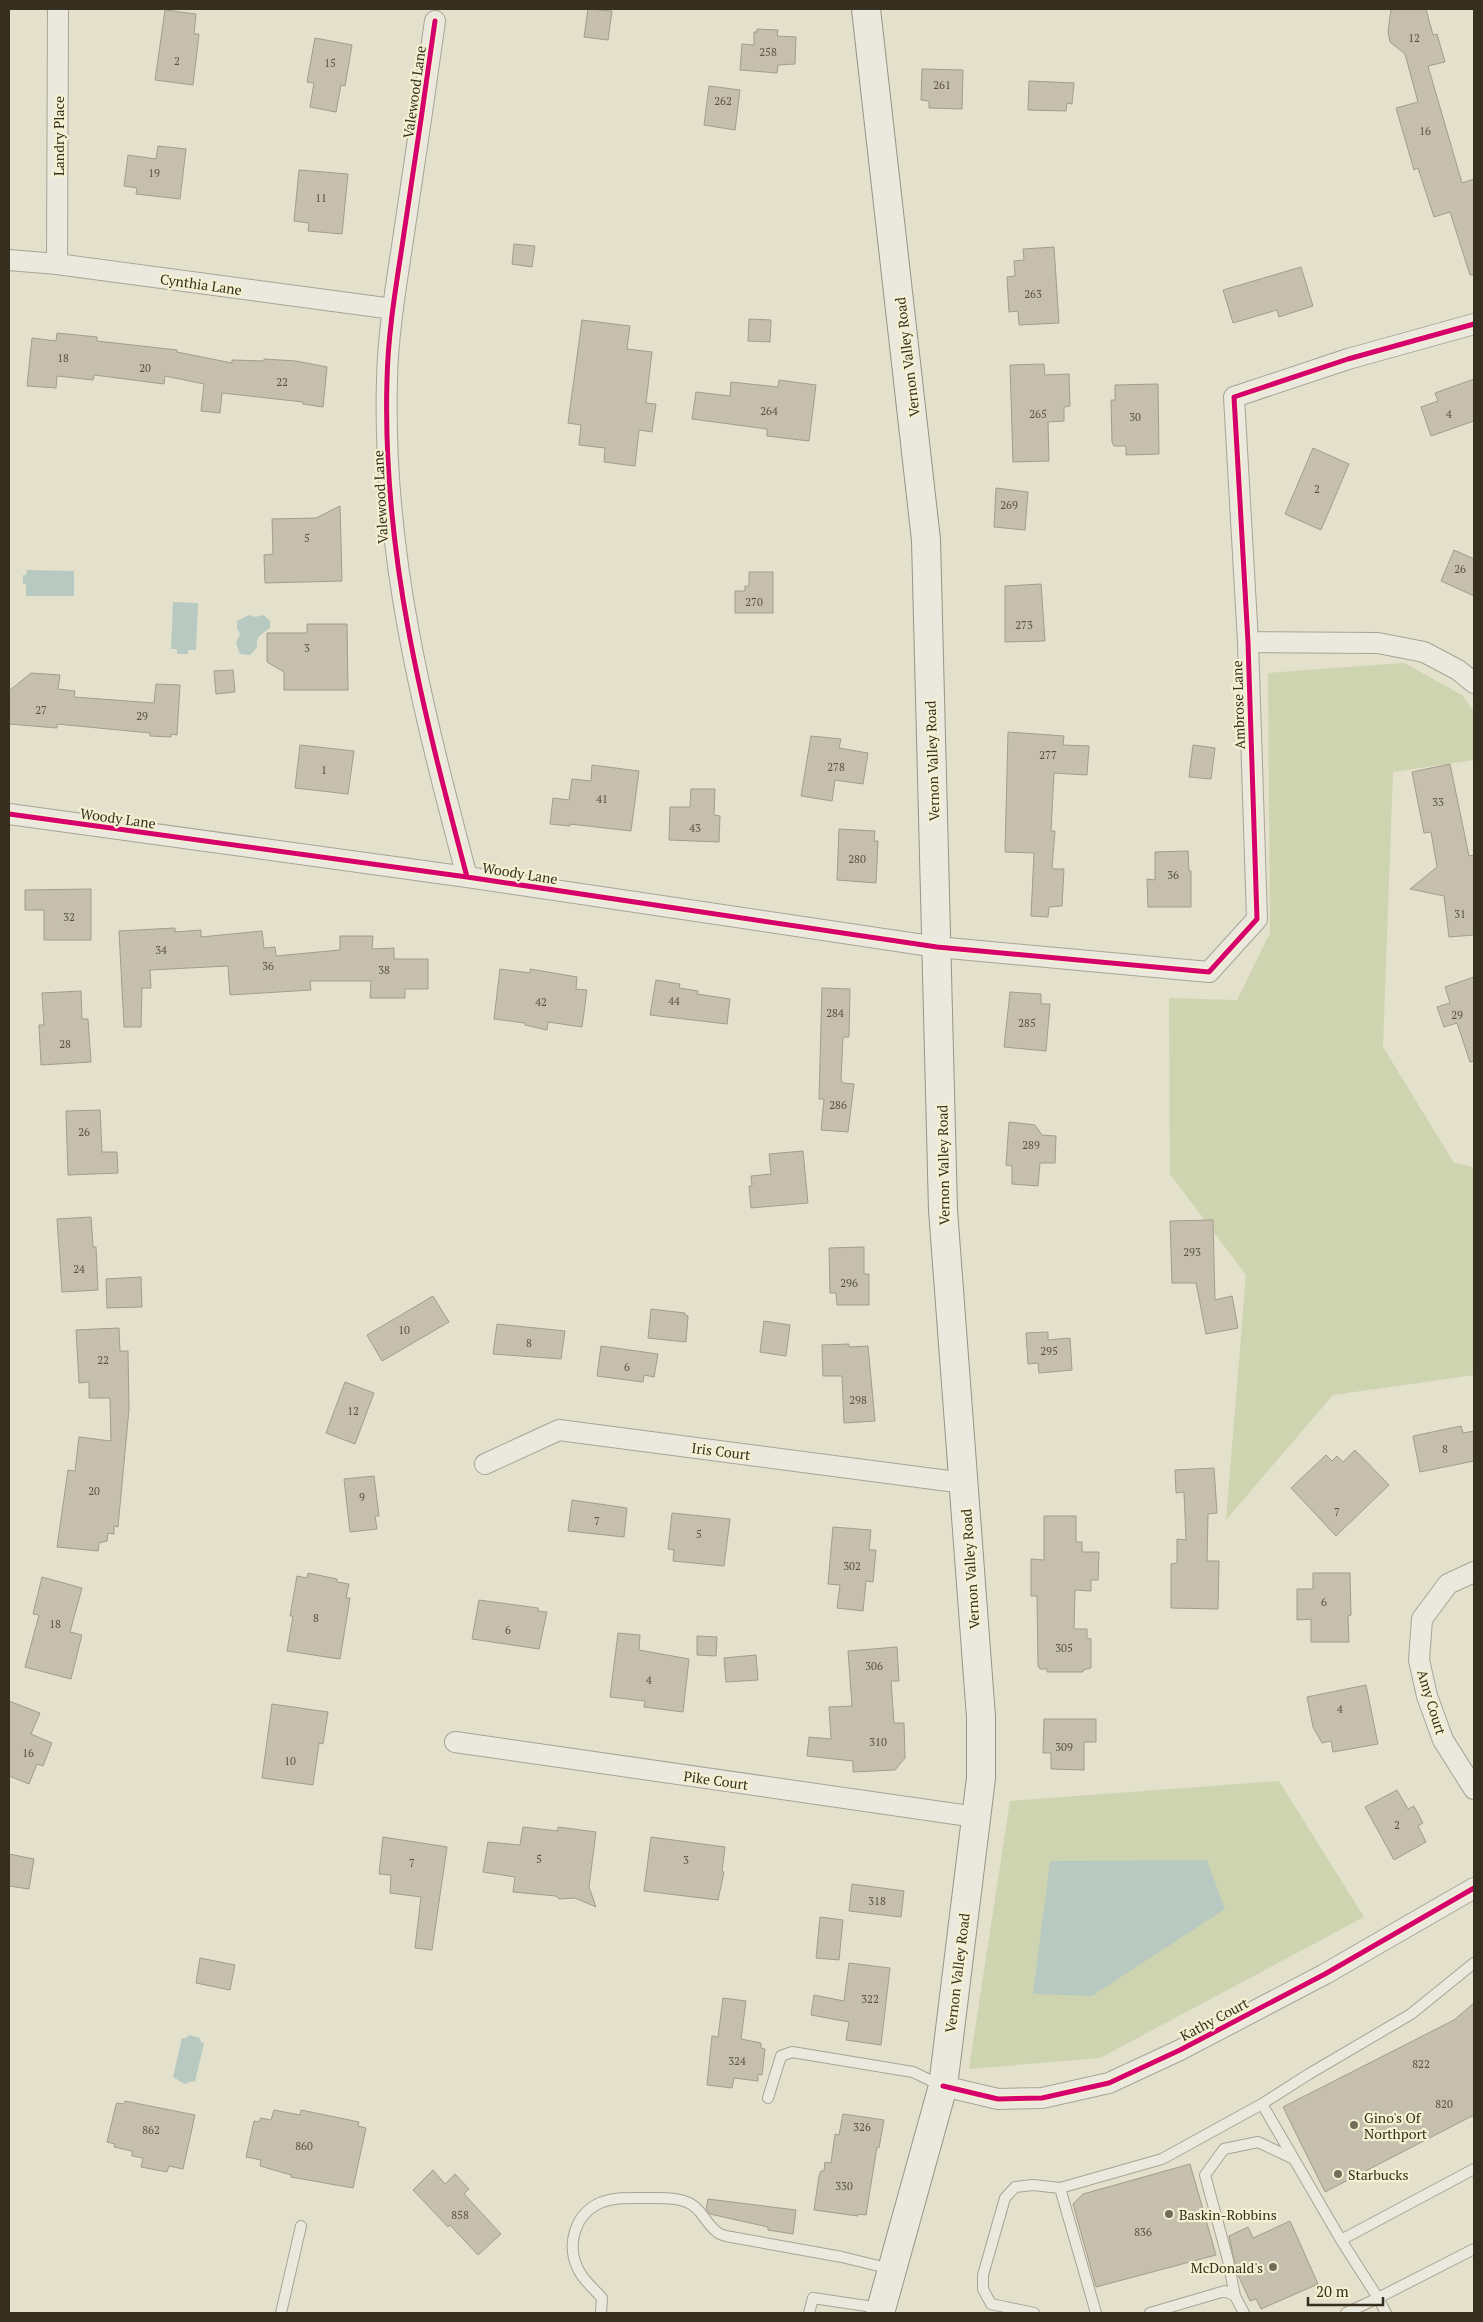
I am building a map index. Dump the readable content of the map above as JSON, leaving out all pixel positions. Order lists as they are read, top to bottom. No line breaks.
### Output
{"streets":{"main road":["Vernon Valley Road"],"street":["Valewood Lane","Landry Place","Cynthia Lane","Ambrose Lane","Woody Lane","Iris Court","Amy Court","Pike Court","Kathy Court"]},"crossings":[["Valewood Lane","Cynthia Lane"],["Valewood Lane","Woody Lane"],["Landry Place","Cynthia Lane"],["Vernon Valley Road","Ambrose Lane"],["Vernon Valley Road","Woody Lane"],["Vernon Valley Road","Iris Court"],["Vernon Valley Road","Pike Court"],["Vernon Valley Road","Kathy Court"],["Ambrose Lane","Woody Lane"]],"places":["Gino's Of Northport","Starbucks","Baskin-Robbins","McDonald's"],"house_numbers":["12","258","2","15","261","262","16","19","11","263","18","20","22","264","265","4","30","2","269","5","26","270","273","3","27","29","277","278","1","41","33","43","280","36","31","32","34","36","38","44","42","284","29","285","28","286","26","289","293","24","296","10","8","295","22","6","298","12","8","20","9","7","7","5","302","6","8","18","6","305","306","4","4","310","309","16","10","2","5","3","7","318","322","324","822","820","326","862","860","330","858","836"],"scale_bar":"20 m"}
